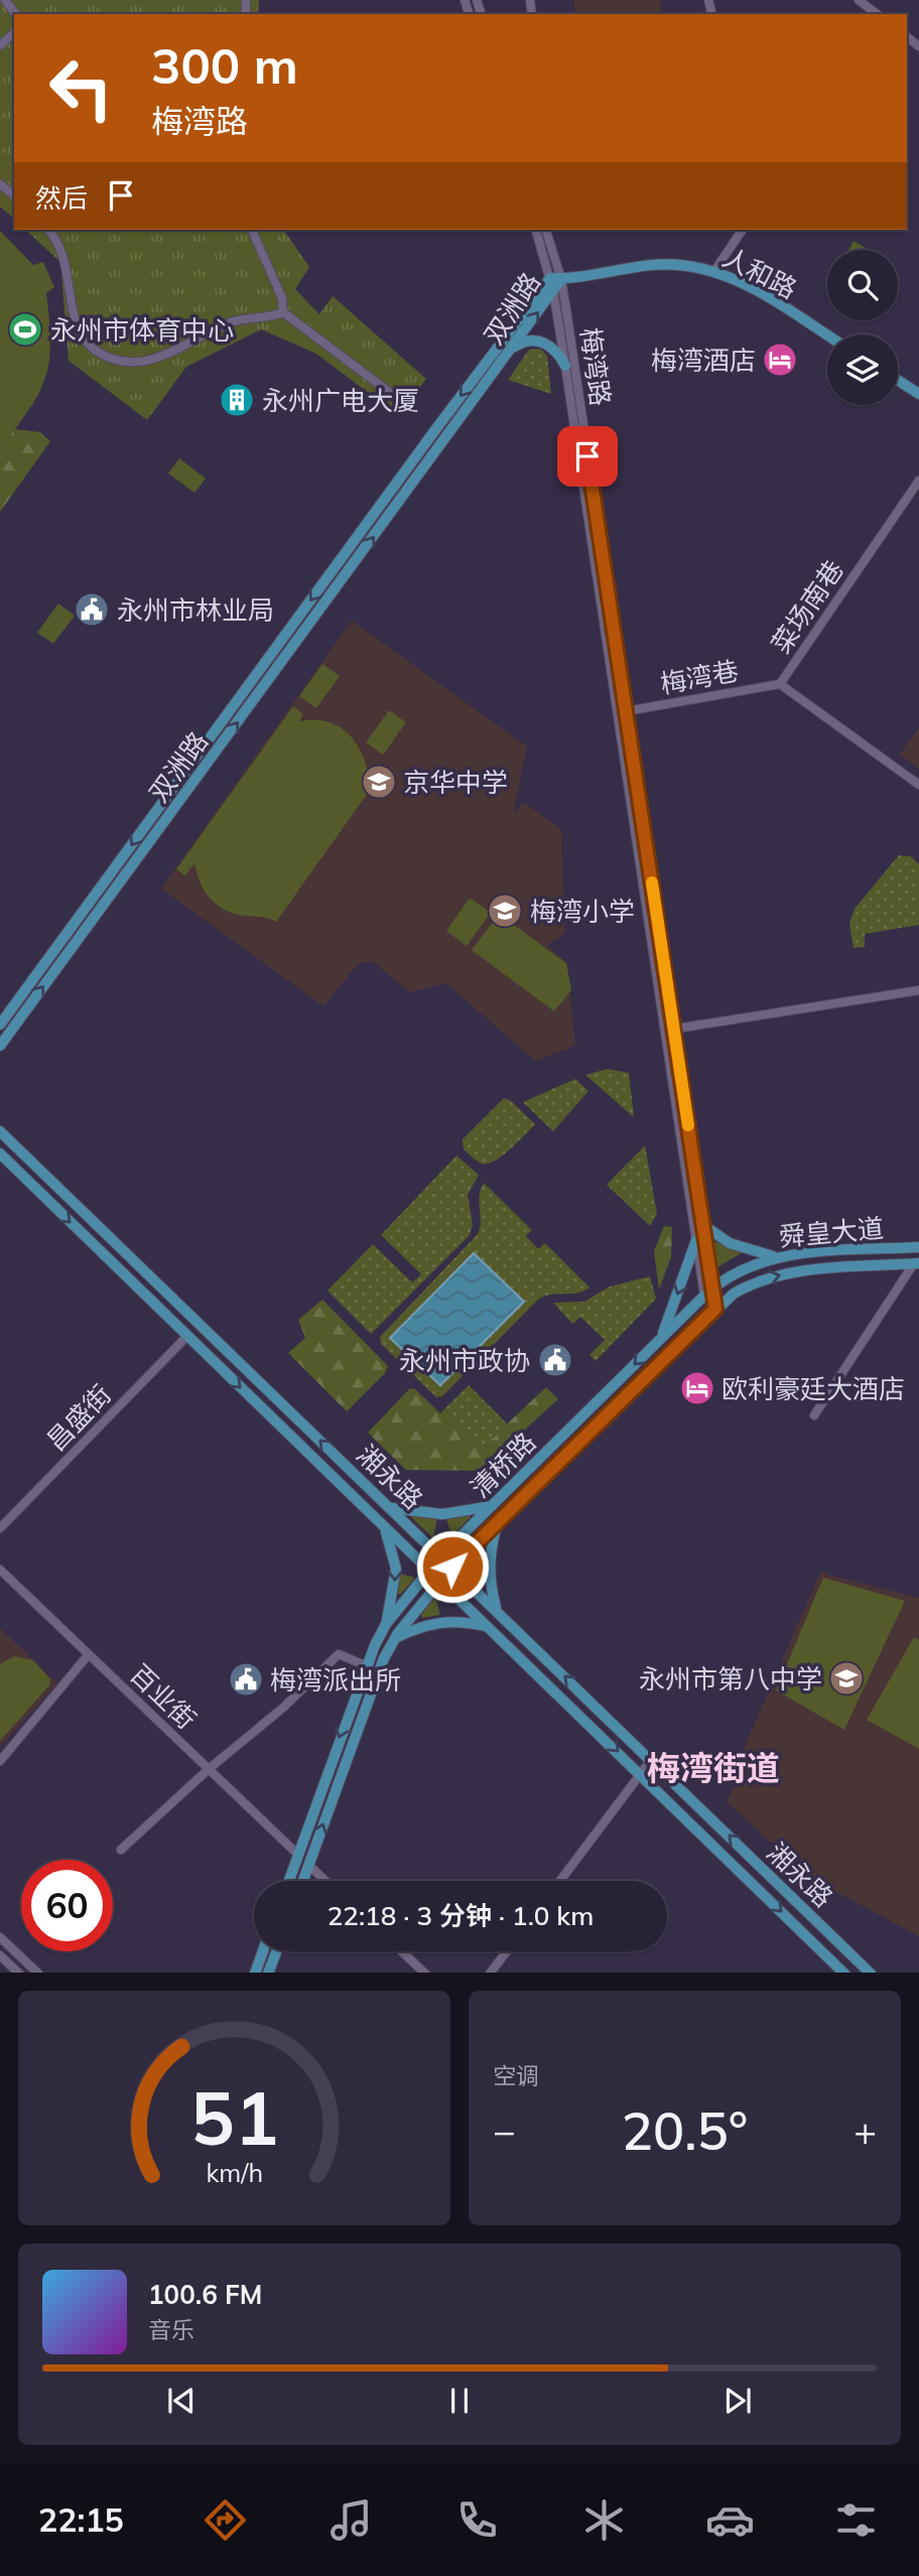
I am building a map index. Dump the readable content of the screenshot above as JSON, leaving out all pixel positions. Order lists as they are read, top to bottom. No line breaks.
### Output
{"streets":{"main road":["人和路","双洲路","舜皇大道","清桥路","湘永路"],"street":["梅湾路","菜场南巷","梅湾巷","昌盛街","百业街"]},"crossings":[["人和路","双洲路"],["人和路","梅湾路"],["双洲路","梅湾路"],["梅湾路","梅湾巷"],["梅湾路","舜皇大道"],["梅湾路","清桥路"],["菜场南巷","梅湾巷"],["舜皇大道","清桥路"],["昌盛街","湘永路"],["清桥路","湘永路"],["清桥路","百业街"]],"districts":["梅湾街道"],"places":{"sports":["永州市体育中心"],"hotel":["梅湾酒店","欧利豪廷大酒店"],"building":["永州广电大厦"],"public building":["永州市林业局","永州市政协","梅湾派出所"],"school or university":["京华中学","梅湾小学","永州市第八中学"]},"page":{"turn":["300 m","梅湾路"],"then":"然后","limit":"60","trip":"22:18 · 3 分钟 · 1.0 km","tile":"空调","heat":["−","20.5°","+"],"song":["100.6 FM","音乐"],"tabs":"22:15","gauge":["51","km/h"]}}
